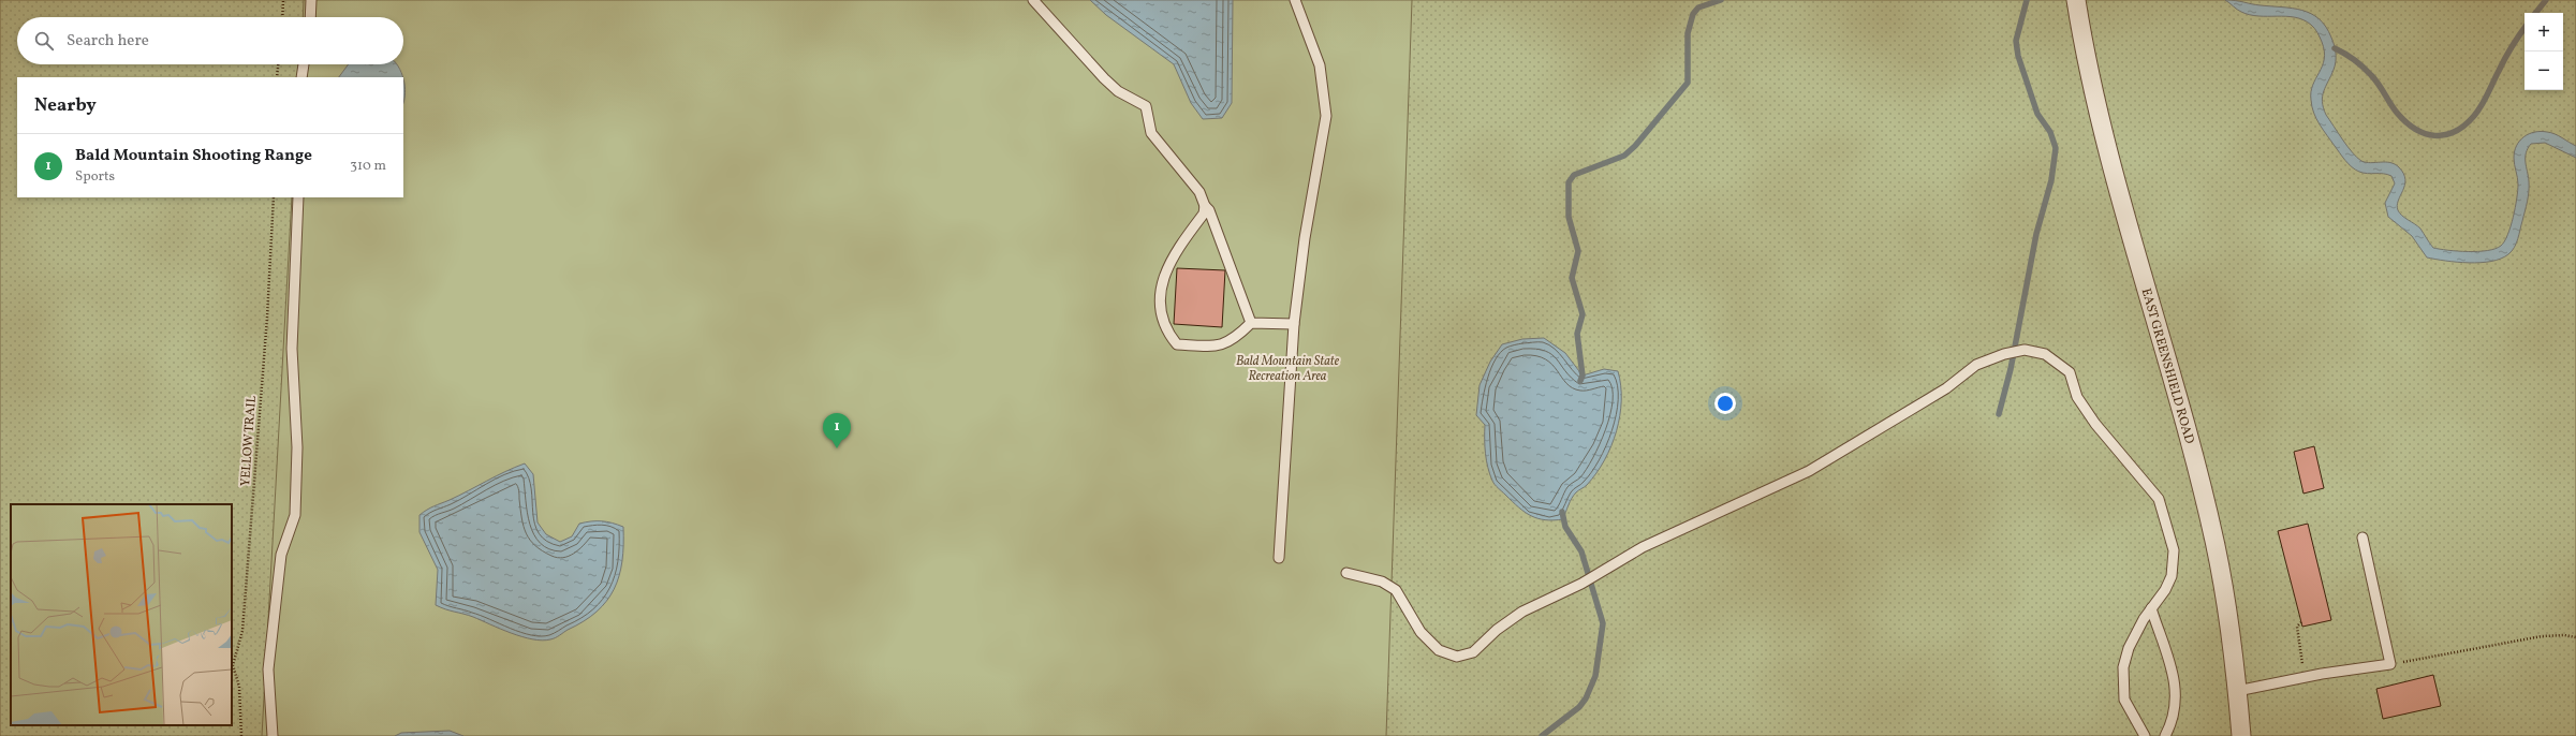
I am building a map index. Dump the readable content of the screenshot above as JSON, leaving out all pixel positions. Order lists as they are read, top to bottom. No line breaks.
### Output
{"streets":{"street":["EAST GREENSHIELD ROAD"],"path":["YELLOW TRAIL"]},"parks":["Bald Mountain State Recreation Area"],"page":{"map_buttons":["+","−"],"search":"Search here","heading":"Nearby","list":[{"mark":"1","name":"Bald Mountain Shooting Range","note":"Sports","value":"310 m"}],"pins":"1"}}
